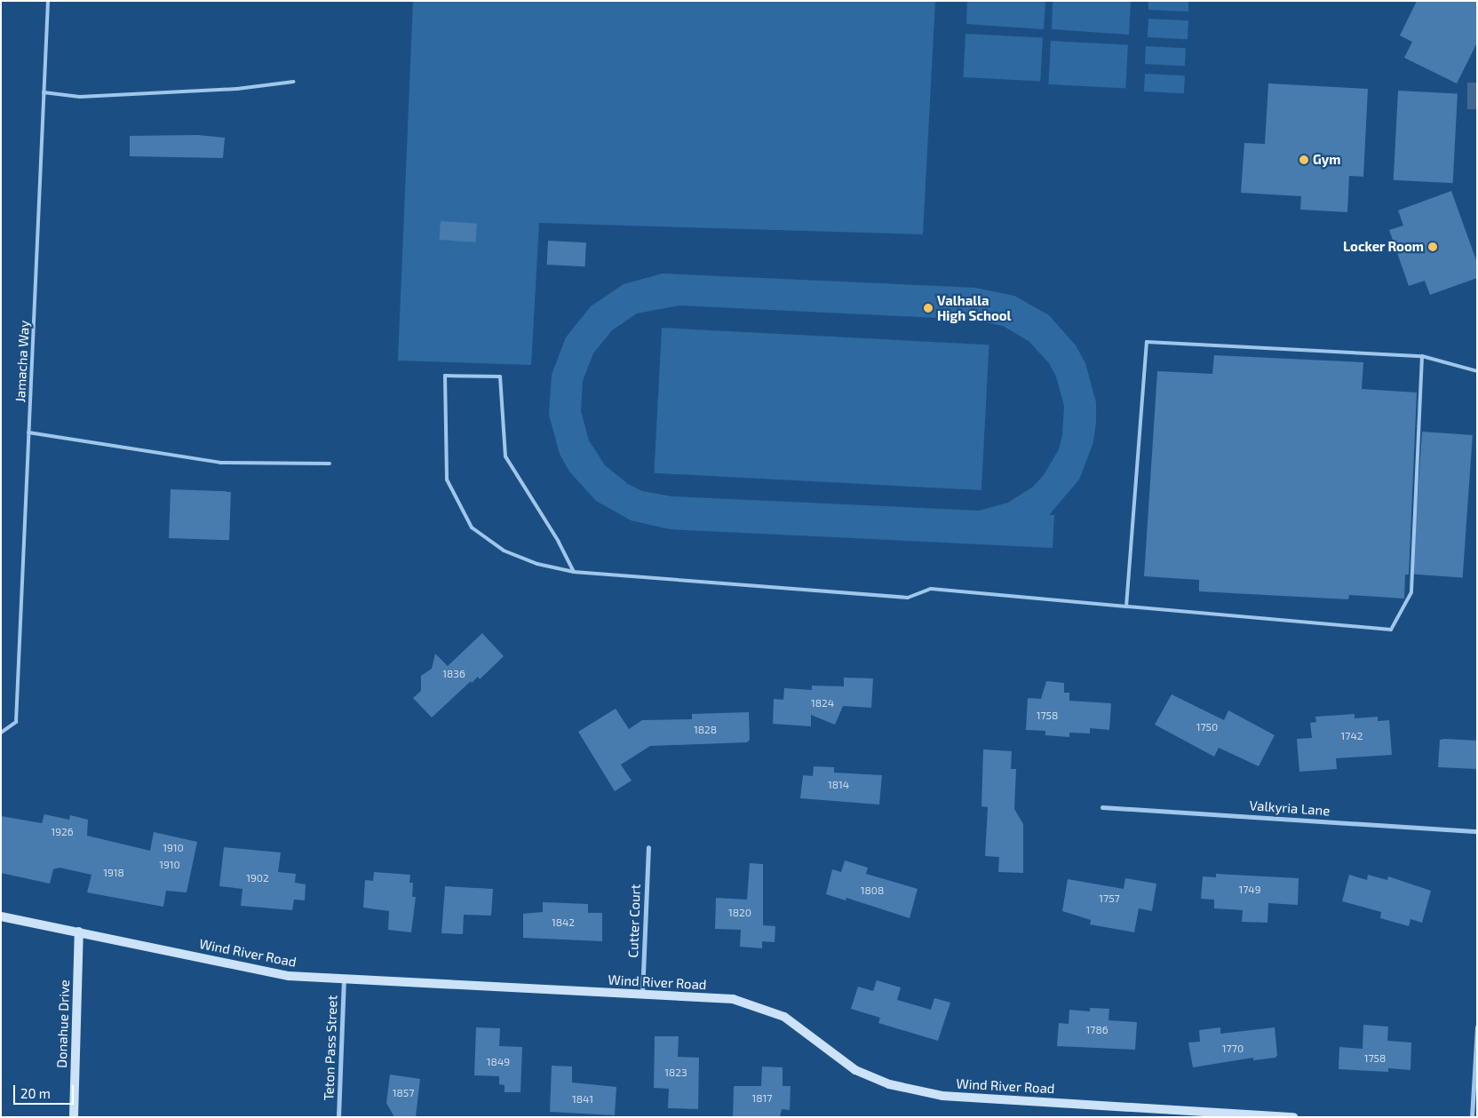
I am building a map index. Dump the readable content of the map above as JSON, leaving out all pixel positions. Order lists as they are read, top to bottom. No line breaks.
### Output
{"streets":{"street":["Valkyria Lane","Cutter Court","Wind River Road","Donahue Drive","Teton Pass Street"],"lane":["Jamacha Way"]},"crossings":[["Cutter Court","Wind River Road"],["Wind River Road","Donahue Drive"],["Wind River Road","Teton Pass Street"]],"places":["Gym","Locker Room","Valhalla High School"],"house_numbers":["1836","1824","1758","1750","1828","1742","1814","1926","1910","1910","1918","1902","1749","1808","1757","1820","1842","1786","1770","1758","1849","1823","1857","1817","1841"],"scale_bar":"20 m"}
